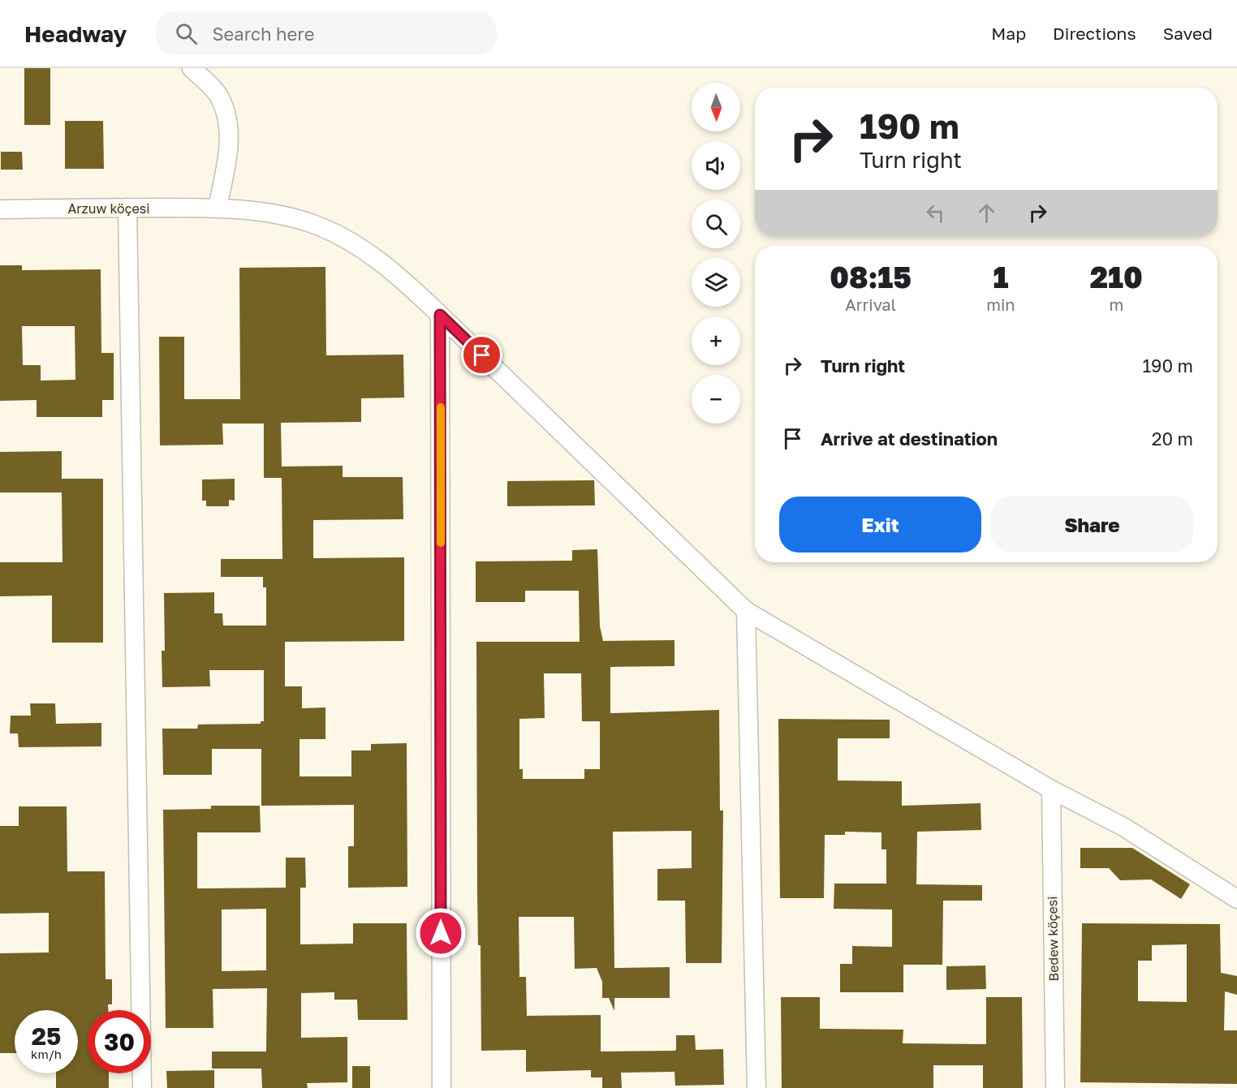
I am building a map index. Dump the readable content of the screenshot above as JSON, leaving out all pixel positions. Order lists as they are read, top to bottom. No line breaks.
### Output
{"streets":{"street":["Arzuw köçesi","Bedew köçesi"]},"crossings":[["Arzuw köçesi","Bedew köçesi"]],"north":"bottom","page":{"header":"Headway","search":"Search here","nav":["Map","Directions","Saved"],"map_buttons":["+","−"],"turn":["190 m","Turn right"],"eta":["08:15","Arrival","1","min","210","m"],"list":[{"name":"Turn right","value":"190 m"},{"name":"Arrive at destination","value":"20 m"}],"buttons":["Exit","Share"],"speed":"25 km/h","limit":"30"}}
